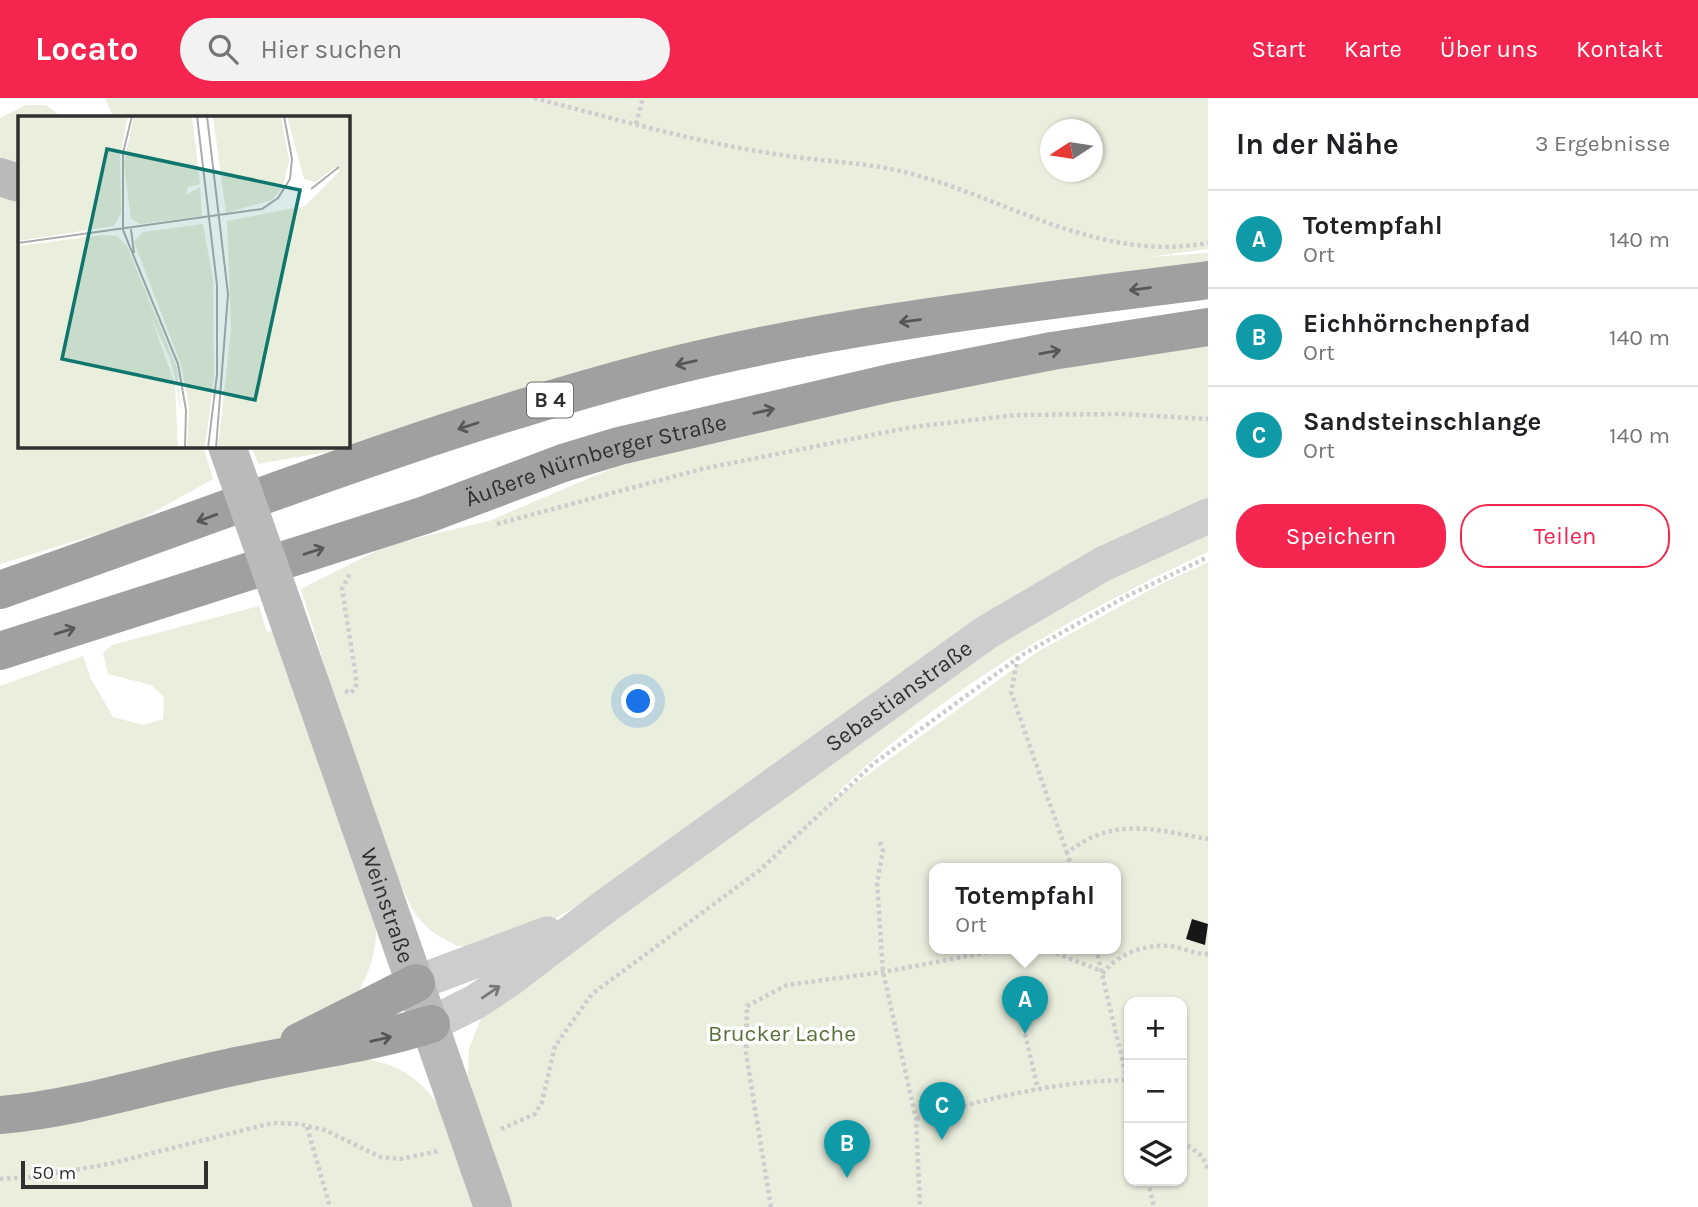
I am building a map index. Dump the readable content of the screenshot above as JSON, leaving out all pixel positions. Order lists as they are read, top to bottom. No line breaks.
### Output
{"streets":{"highway":["B 4","Äußere Nürnberger Straße"],"main road":["Weinstraße"],"street":["Sebastianstraße"]},"crossings":[["Sebastianstraße","Weinstraße"]],"parks":["Brucker Lache"],"scale_bar":"50 m","north":"left","page":{"header":"Locato","search":"Hier suchen","nav":["Start","Karte","Über uns","Kontakt"],"heading":["In der Nähe","3 Ergebnisse"],"list":[{"mark":"A","name":"Totempfahl","note":"Ort","value":"140 m"},{"mark":"B","name":"Eichhörnchenpfad","note":"Ort","value":"140 m"},{"mark":"C","name":"Sandsteinschlange","note":"Ort","value":"140 m"}],"buttons":["Speichern","Teilen"],"popup":["Totempfahl","Ort"],"pins":["A","C","B"],"map_buttons":["+","−"],"scale":"50 m"}}
